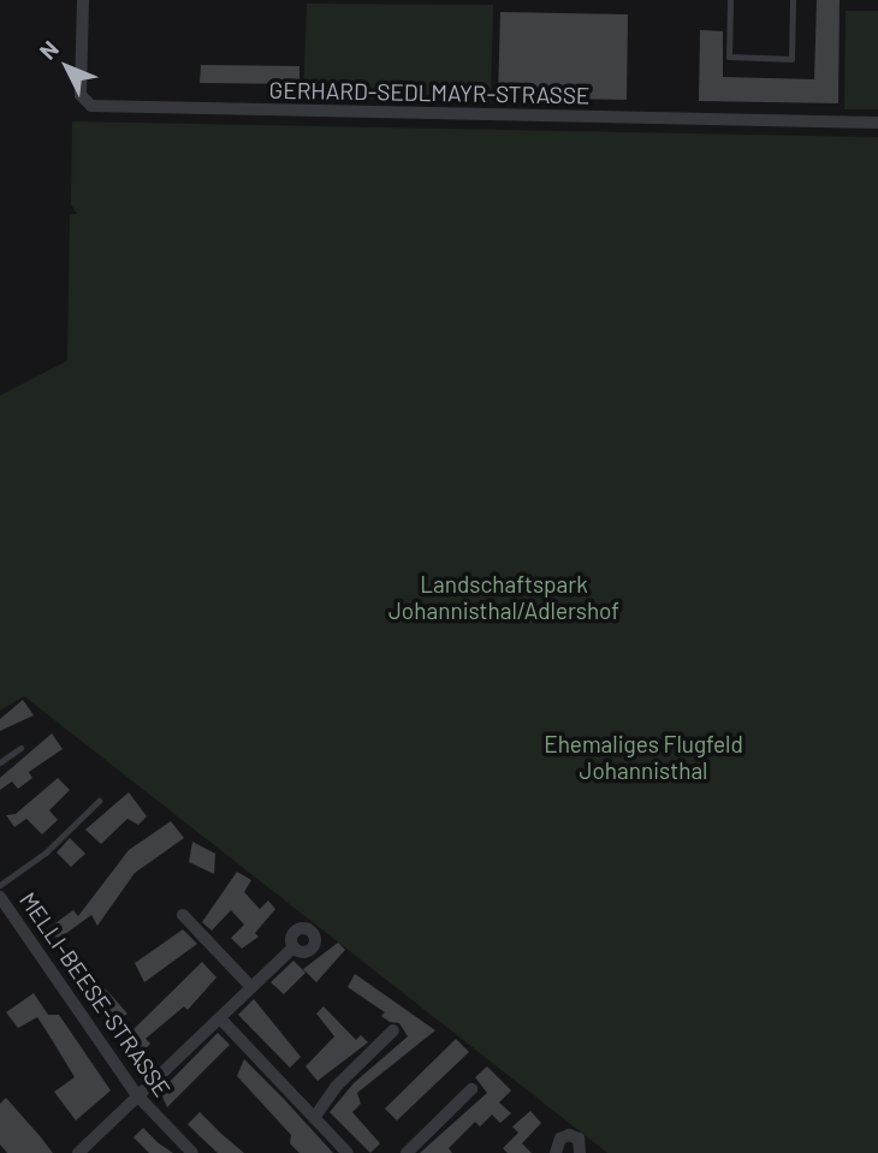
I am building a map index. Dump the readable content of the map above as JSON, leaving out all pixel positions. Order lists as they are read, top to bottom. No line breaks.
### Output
{"streets":{"street":["GERHARD-SEDLMAYR-STRASSE","MELLI-BEESE-STRASSE"]},"parks":["Landschaftspark Johannisthal/Adlershof","Ehemaliges Flugfeld Johannisthal"],"north":"top left"}
